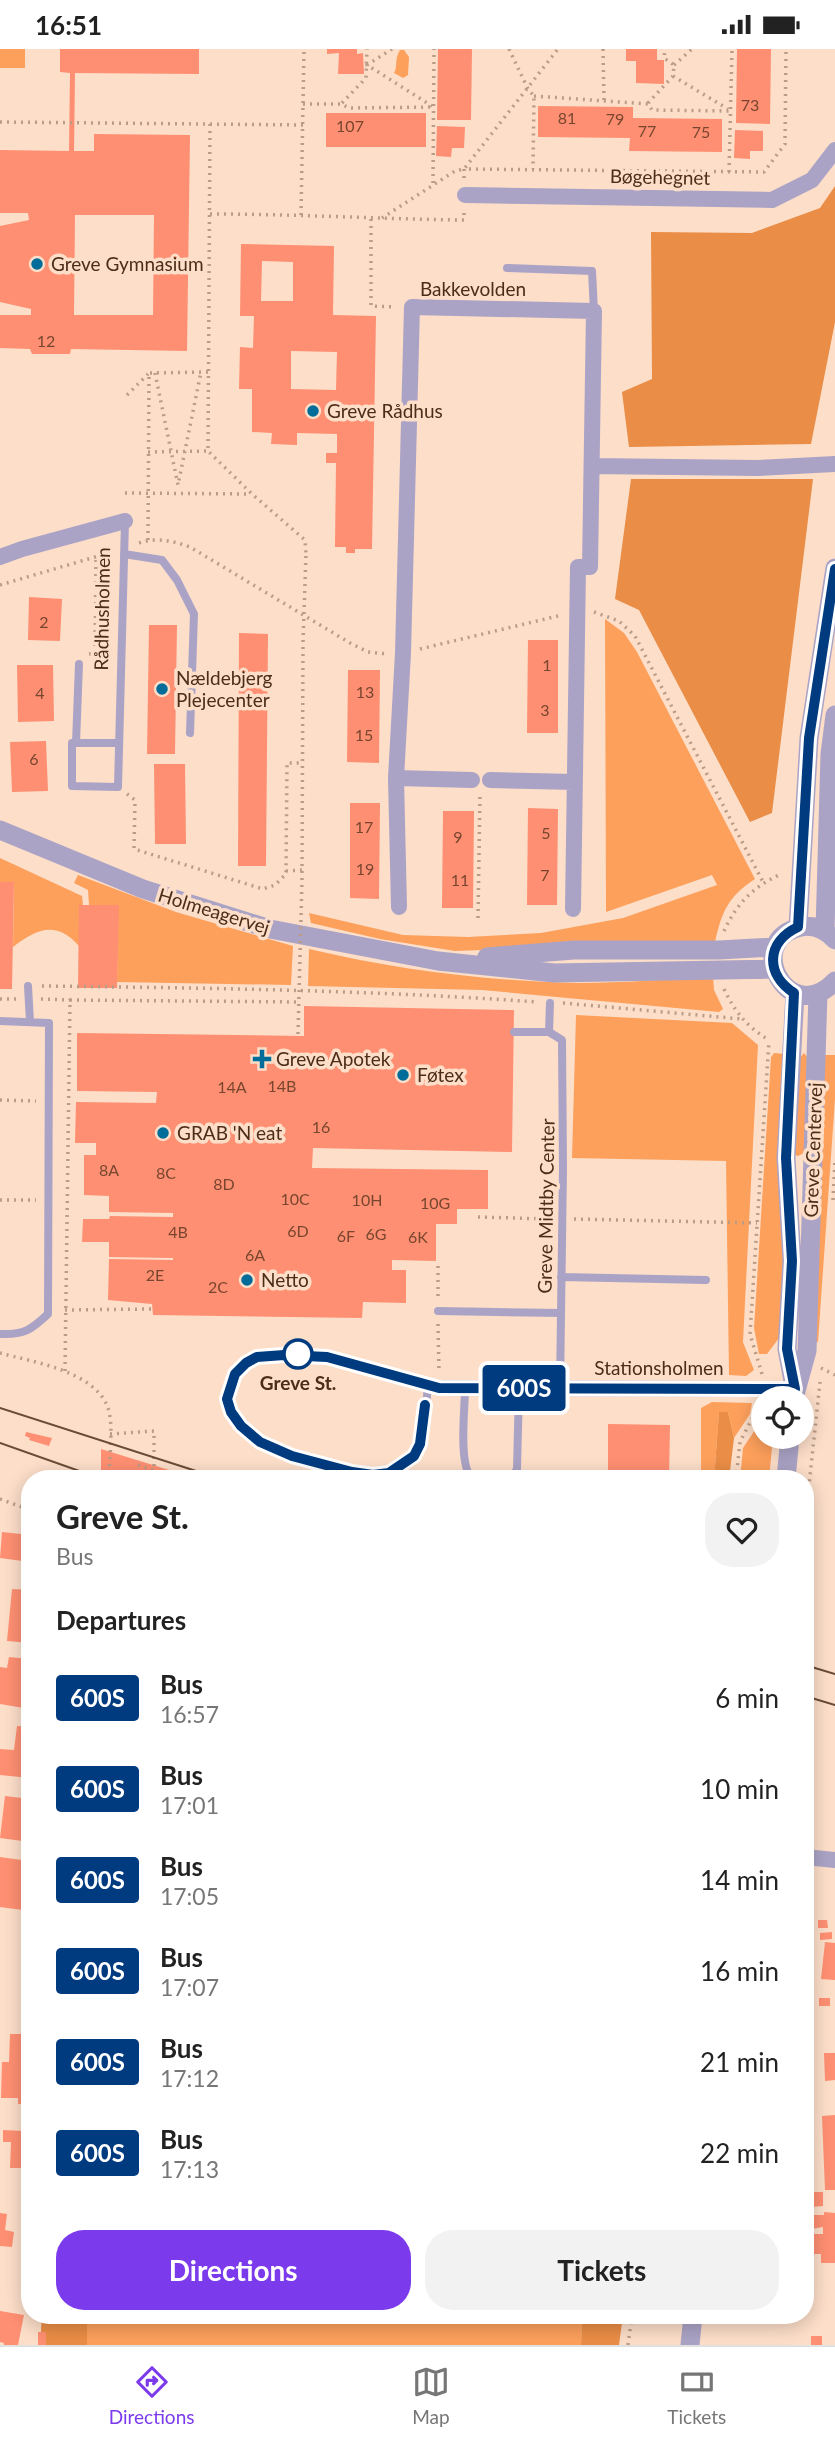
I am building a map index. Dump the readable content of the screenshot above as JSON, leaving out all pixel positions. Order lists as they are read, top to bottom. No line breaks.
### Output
{"streets":{"street":["Bøgehegnet","Bakkevolden","Rådhusholmen","Holmeagervej","Greve Centervej","Stationsholmen"],"lane":["Greve Midtby Center"]},"crossings":[["Greve Midtby Center","Stationsholmen"]],"places":{"other":["Greve Gymnasium","Greve Rådhus","Nældebjerg Plejecenter","Føtex","GRAB 'N eat","Netto","Greve St."],"health":["Greve Apotek"]},"lines":["bus line 600S"],"house_numbers":["73","81","79","107","77","75","12","2","1","13","4","3","15","6","17","5","9","19","7","11","14B","14A","16","8A","8C","8D","10C","10H","10G","6D","4B","6G","6F","6K","6A","2E","2C"],"page":{"status":"16:51","on_map":"600S","heading":[["Greve St.","Bus"],"Departures"],"list":[{"mark":"600S","name":"Bus","note":"16:57","value":"6 min"},{"mark":"600S","name":"Bus","note":"17:01","value":"10 min"},{"mark":"600S","name":"Bus","note":"17:05","value":"14 min"},{"mark":"600S","name":"Bus","note":"17:07","value":"16 min"},{"mark":"600S","name":"Bus","note":"17:12","value":"21 min"},{"mark":"600S","name":"Bus","note":"17:13","value":"22 min"}],"buttons":["Directions","Tickets"],"tabs":["Directions","Map","Tickets"]}}
